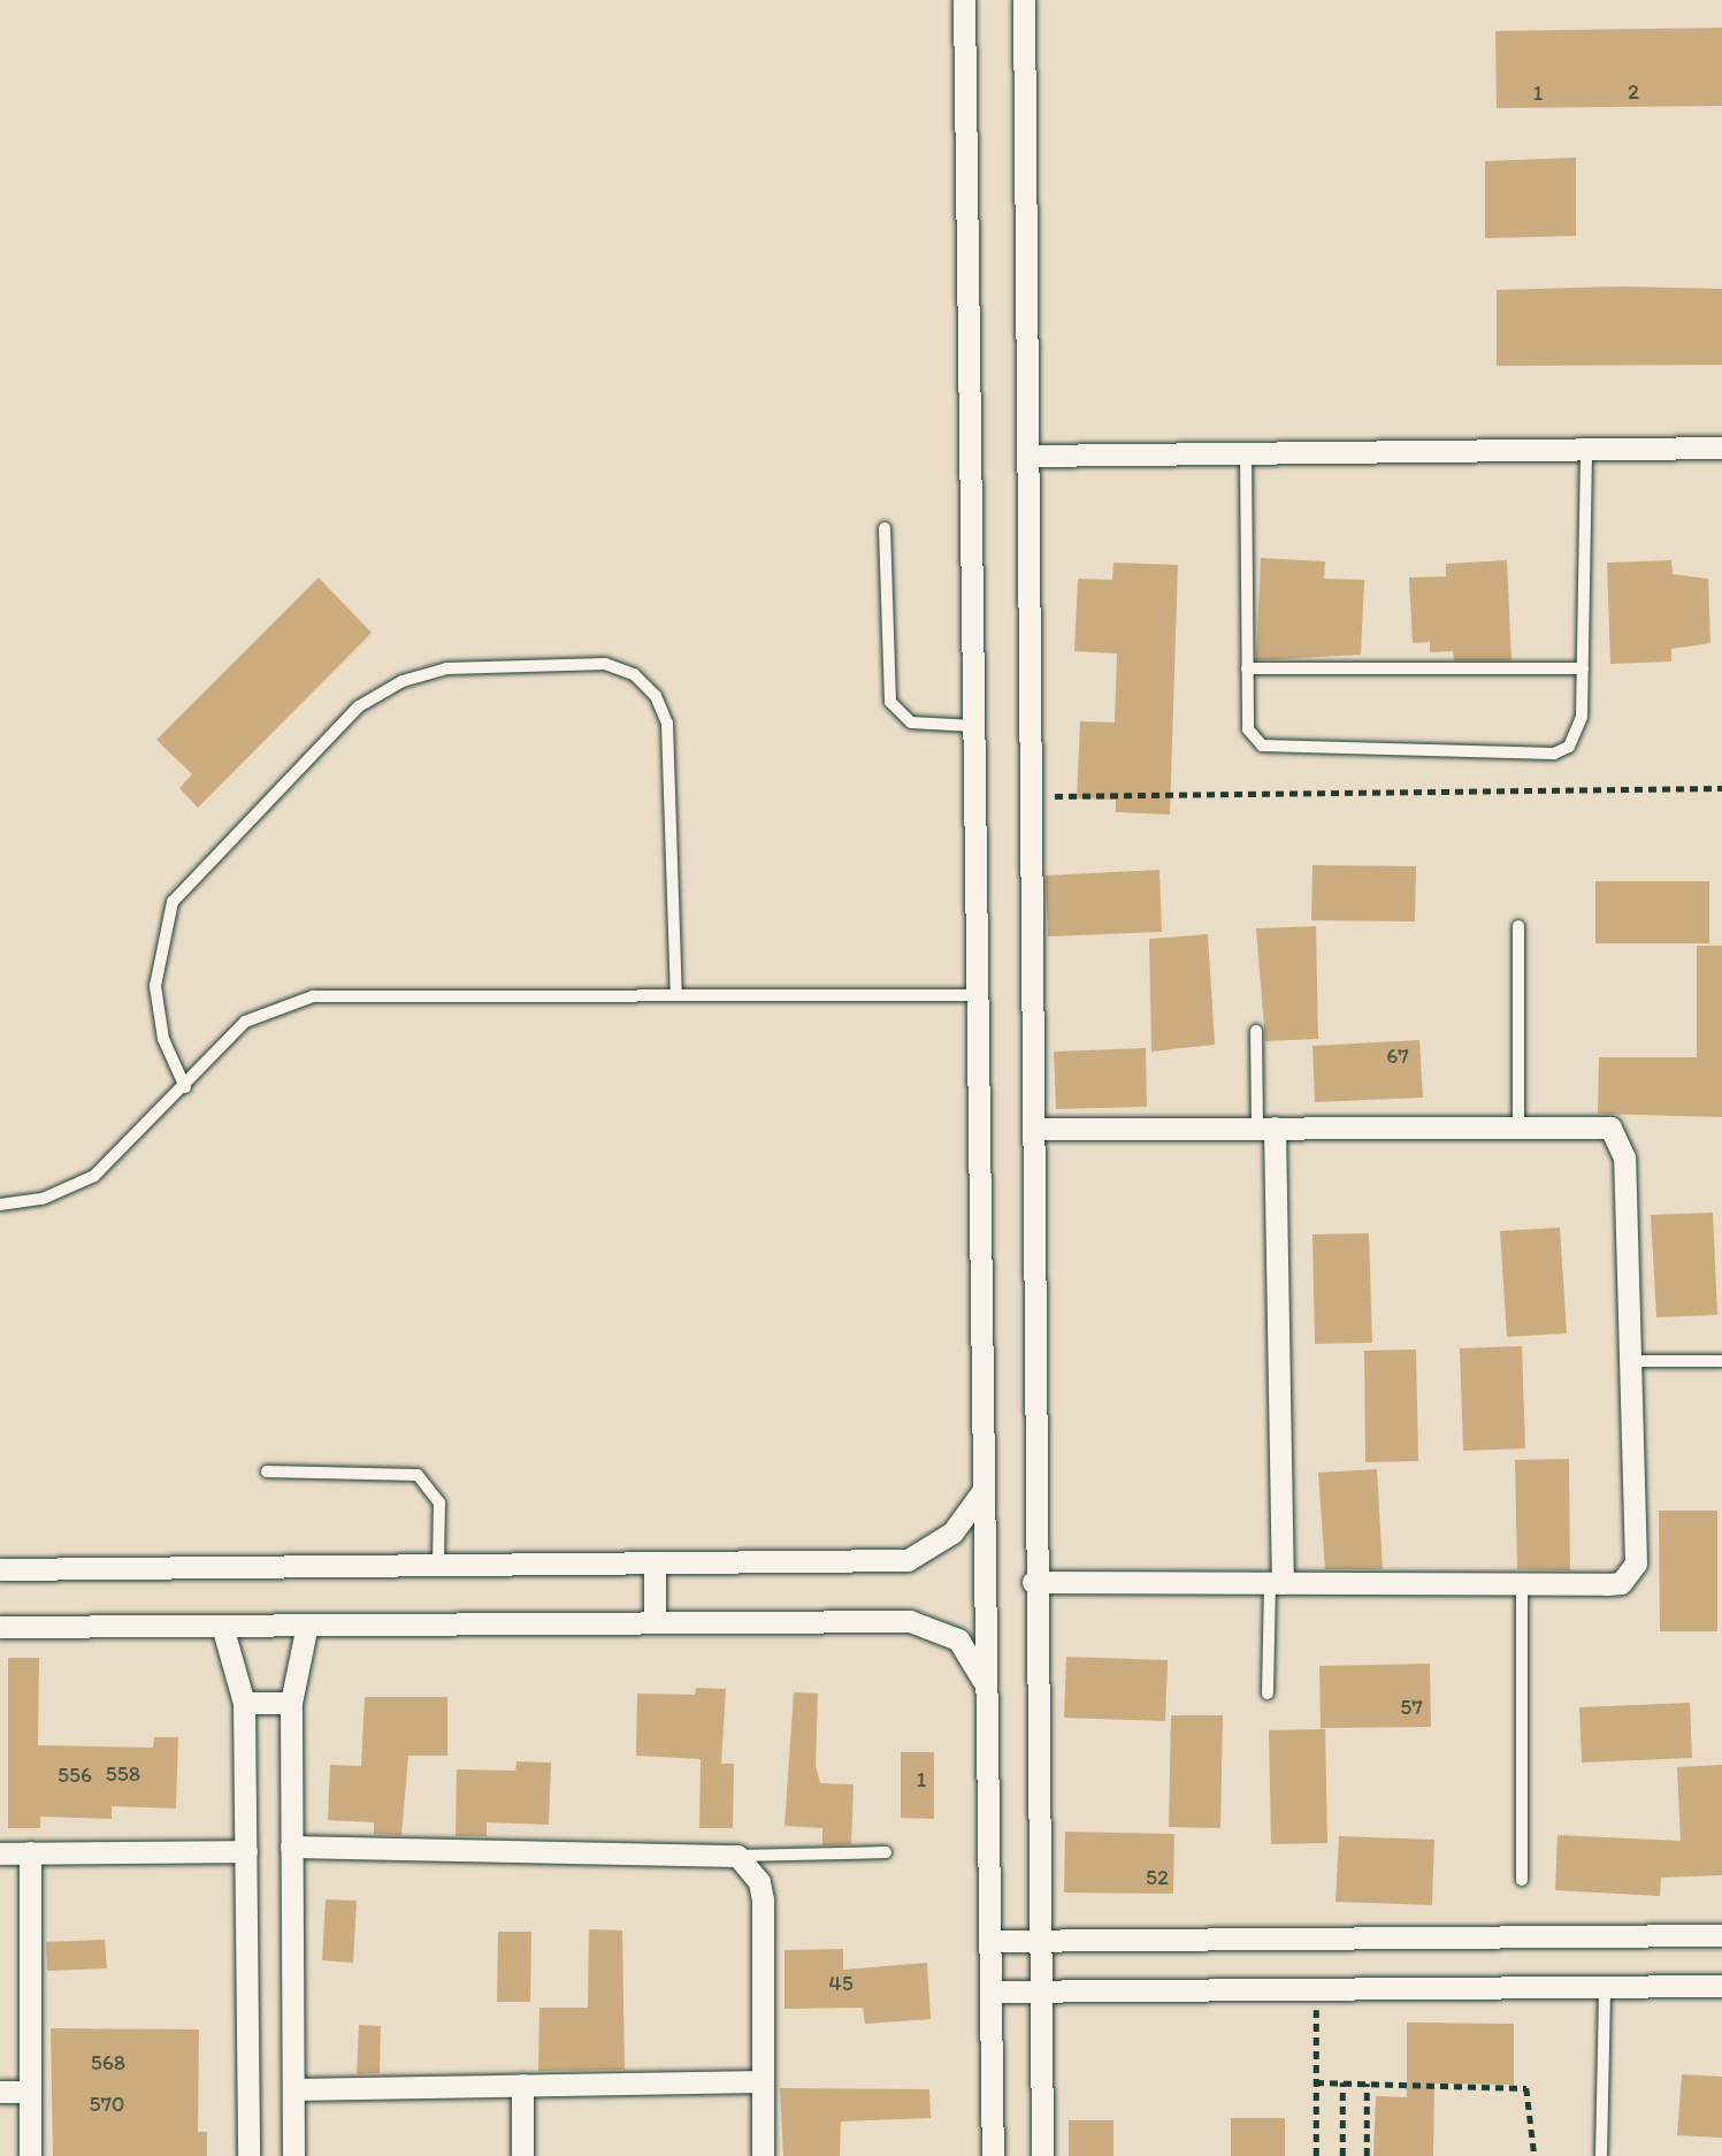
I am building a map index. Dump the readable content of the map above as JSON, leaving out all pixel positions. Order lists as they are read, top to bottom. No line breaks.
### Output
{"house_numbers":["2","1","67","57","558","556","1","52","45","568","570"]}
